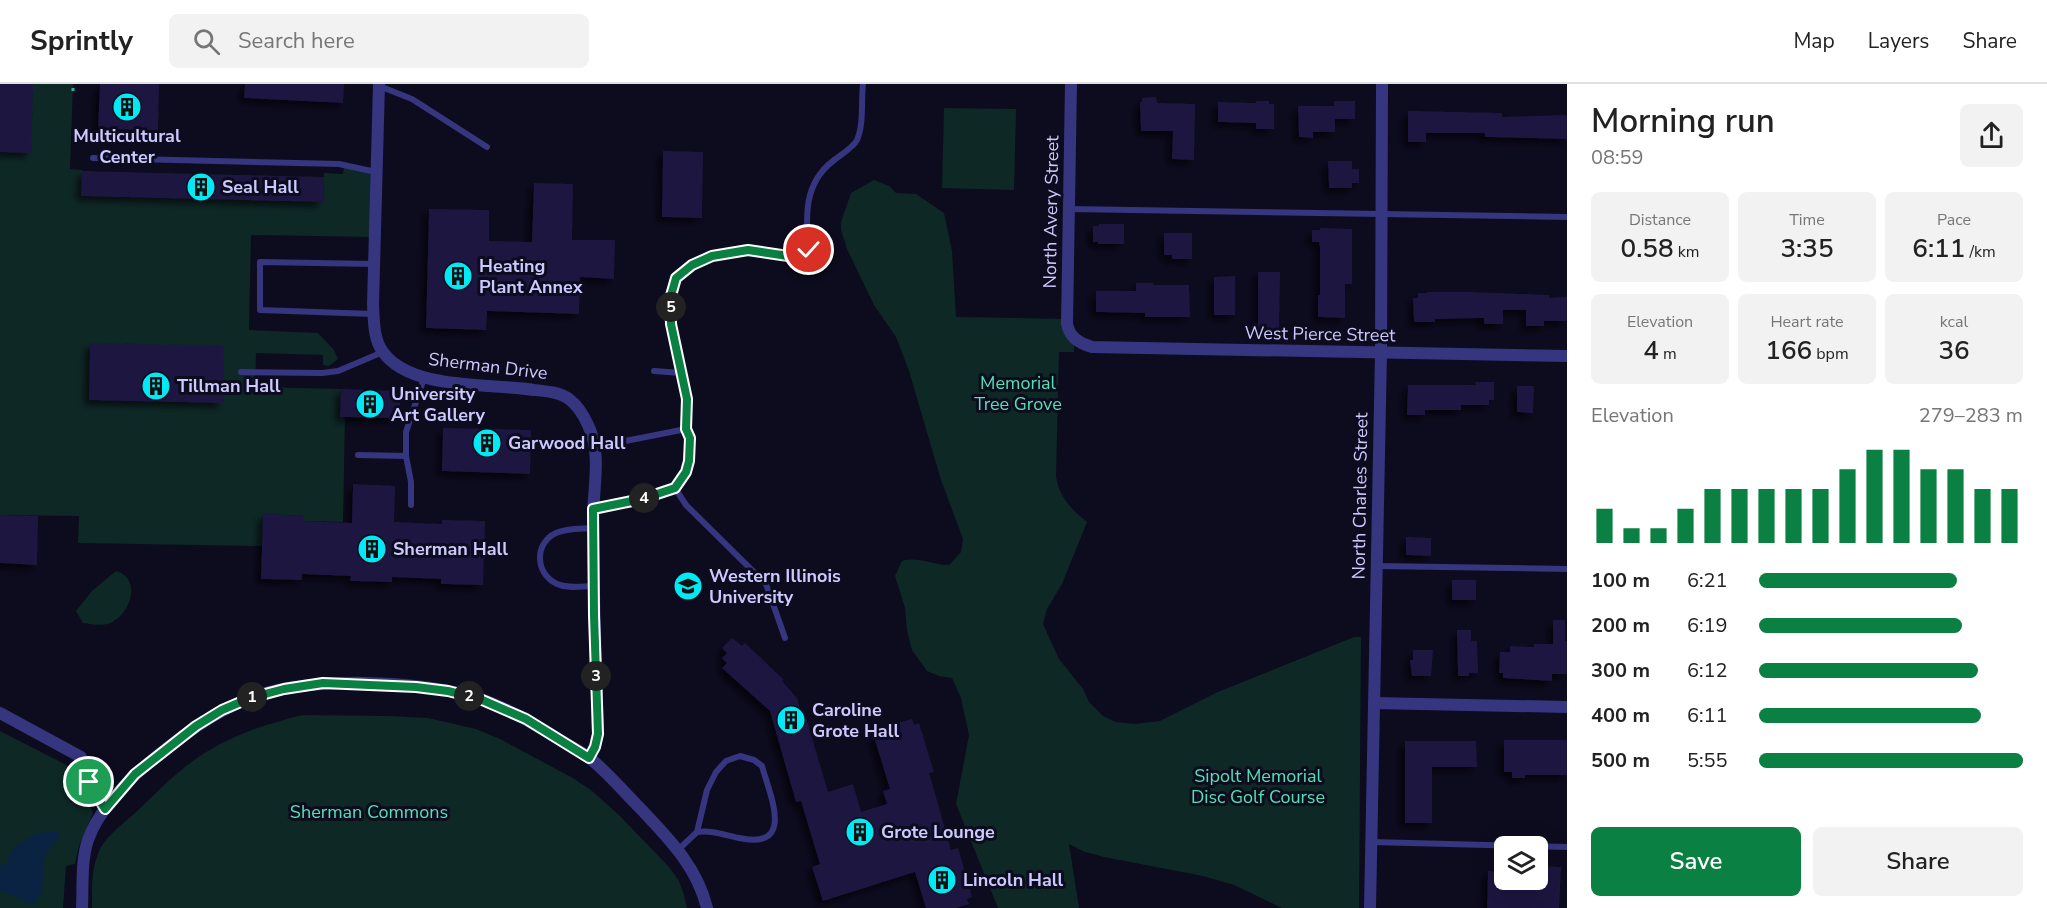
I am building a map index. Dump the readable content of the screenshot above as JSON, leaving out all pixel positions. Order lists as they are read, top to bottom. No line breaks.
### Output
{"streets":{"street":["North Avery Street","West Pierce Street","Sherman Drive","North Charles Street"]},"crossings":[["North Avery Street","West Pierce Street"],["West Pierce Street","North Charles Street"]],"parks":["Memorial Tree Grove","Sipolt Memorial Disc Golf Course","Sherman Commons"],"places":{"building":["Multicultural Center","Seal Hall","Heating Plant Annex","Tillman Hall","University Art Gallery","Garwood Hall","Sherman Hall","Caroline Grote Hall","Grote Lounge","Lincoln Hall"],"school or university":["Western Illinois University"]},"page":{"header":"Sprintly","search":"Search here","nav":["Map","Layers","Share"],"heading":["Morning run","08:59"],"stats":[["Distance","0.58 km"],["Time","3:35"],["Pace","6:11 /km"],["Elevation","4 m"],["Heart rate","166 bpm"],["kcal","36"]],"pins":["5","4","3","2","1"],"chart":["Elevation","279–283 m"],"list":[{"name":"100 m","note":"6:21"},{"name":"200 m","note":"6:19"},{"name":"300 m","note":"6:12"},{"name":"400 m","note":"6:11"},{"name":"500 m","note":"5:55"}],"buttons":["Save","Share"]}}
